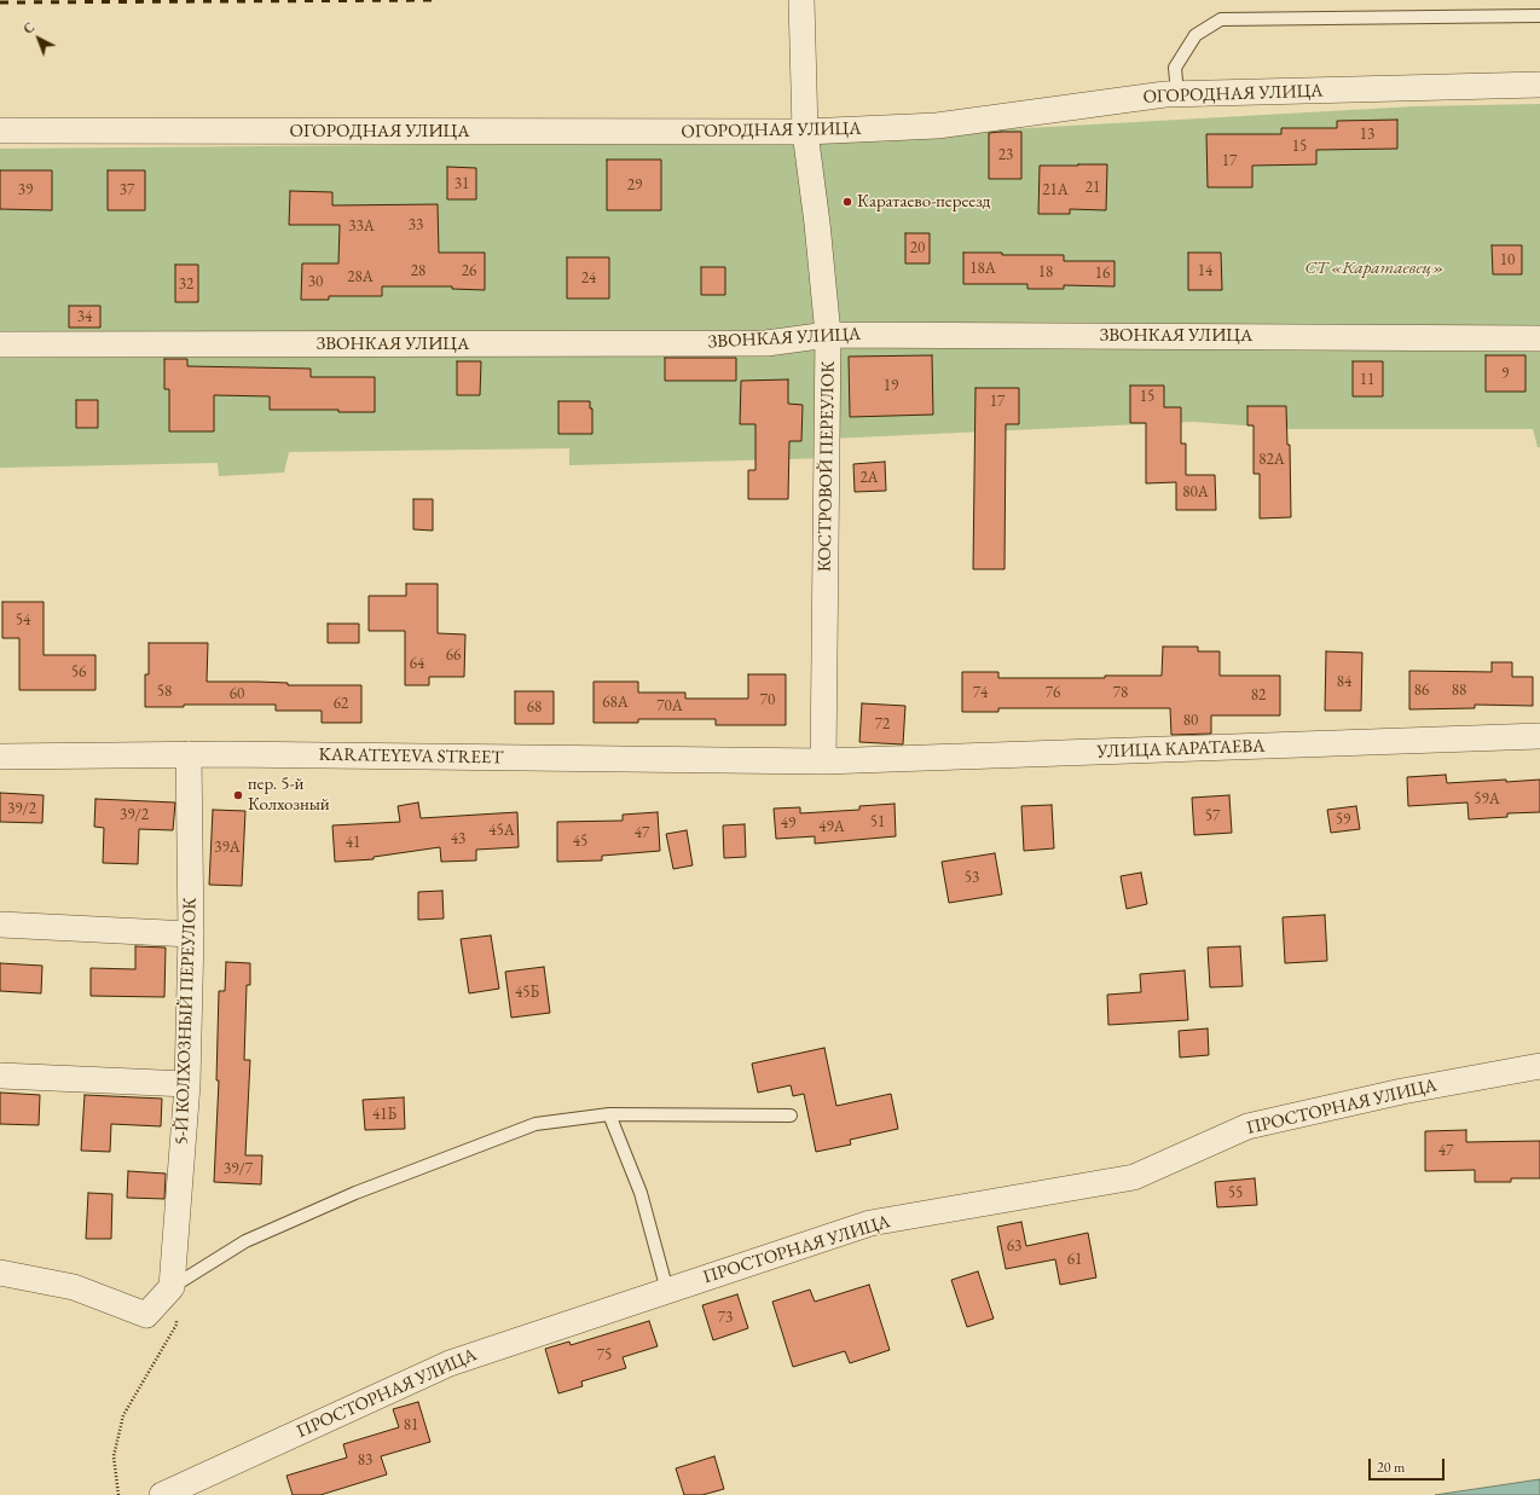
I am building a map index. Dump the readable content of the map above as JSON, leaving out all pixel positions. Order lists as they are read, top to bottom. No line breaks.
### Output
{"streets":{"street":["ОГОРОДНАЯ УЛИЦА","ЗВОНКАЯ УЛИЦА","КОСТРОВОЙ ПЕРЕУЛОК","УЛИЦА КАРАТАЕВА","KARATEYEVA STREET","5-Й КОЛХОЗНЫЙ ПЕРЕУЛОК","ПРОСТОРНАЯ УЛИЦА"]},"crossings":[["ОГОРОДНАЯ УЛИЦА","КОСТРОВОЙ ПЕРЕУЛОК"],["ЗВОНКАЯ УЛИЦА","КОСТРОВОЙ ПЕРЕУЛОК"],["КОСТРОВОЙ ПЕРЕУЛОК","УЛИЦА КАРАТАЕВА"],["КОСТРОВОЙ ПЕРЕУЛОК","KARATEYEVA STREET"],["УЛИЦА КАРАТАЕВА","KARATEYEVA STREET"],["KARATEYEVA STREET","5-Й КОЛХОЗНЫЙ ПЕРЕУЛОК"]],"parks":["СТ «Каратаевец»"],"places":["Каратаево-переезд","пер. 5-й Колхозный"],"house_numbers":["13","15","23","17","31","29","21","39","37","21А","33","33А","20","10","18А","28","26","14","18","16","28А","24","30","32","34","9","11","19","15","17","82А","2А","80А","54","66","64","56","84","86","88","58","74","76","78","60","82","70","68А","62","70А","68","80","72","59А","39/2","39/2","57","59","51","49","49А","45А","47","43","45","41","39А","53","45Б","41Б","47","39/7","55","63","61","73","75","81","83"],"scale_bar":"20 m","north":"top left"}
